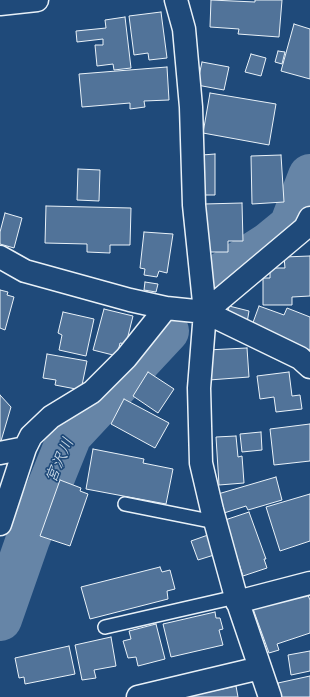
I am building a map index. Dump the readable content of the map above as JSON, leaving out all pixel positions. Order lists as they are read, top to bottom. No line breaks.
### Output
{"water":["宮沢川"]}
